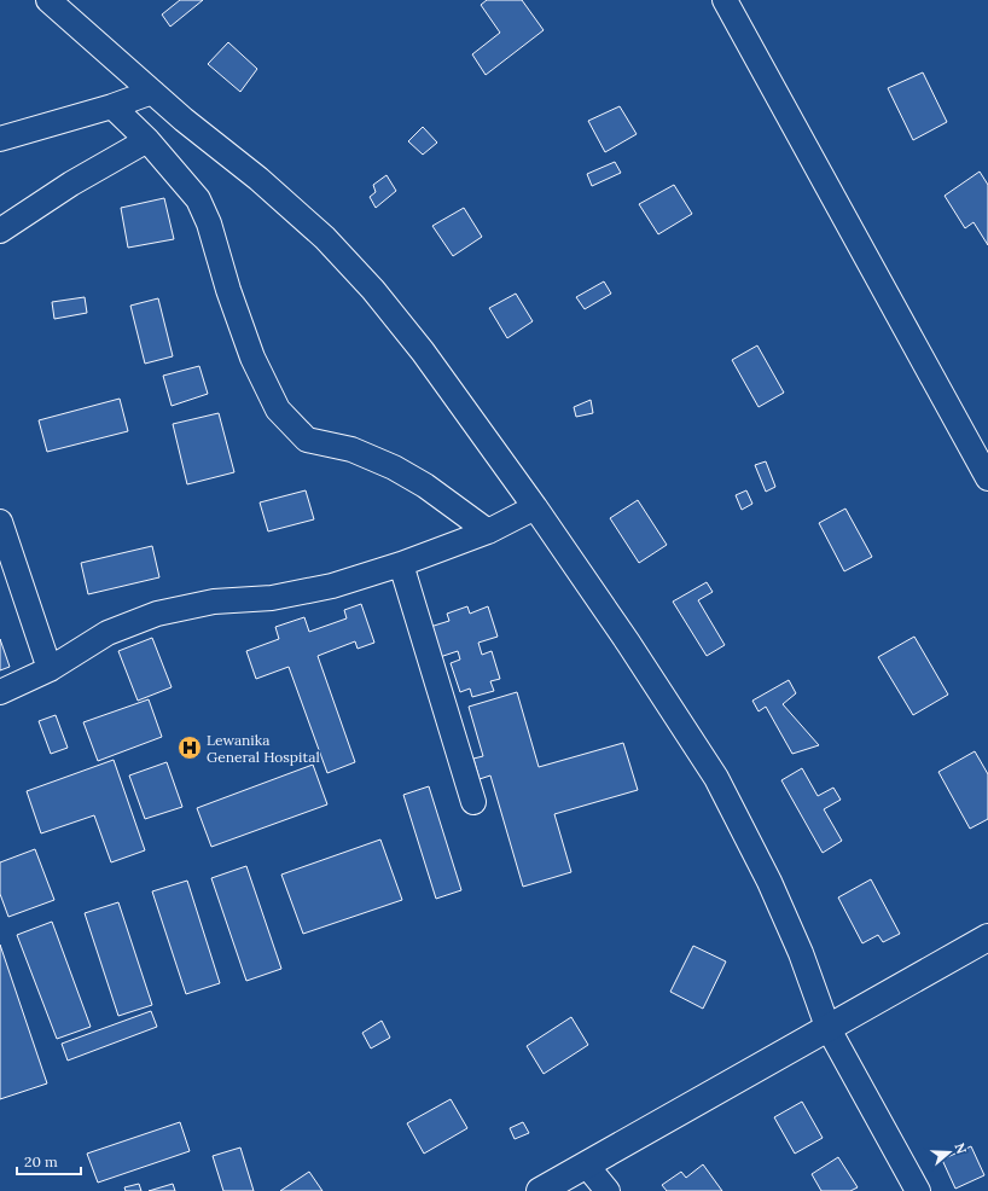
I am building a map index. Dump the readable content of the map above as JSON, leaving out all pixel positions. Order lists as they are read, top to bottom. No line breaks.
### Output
{"places":{"hospital":["Lewanika General Hospital"]},"scale_bar":"20 m","north":"right"}
